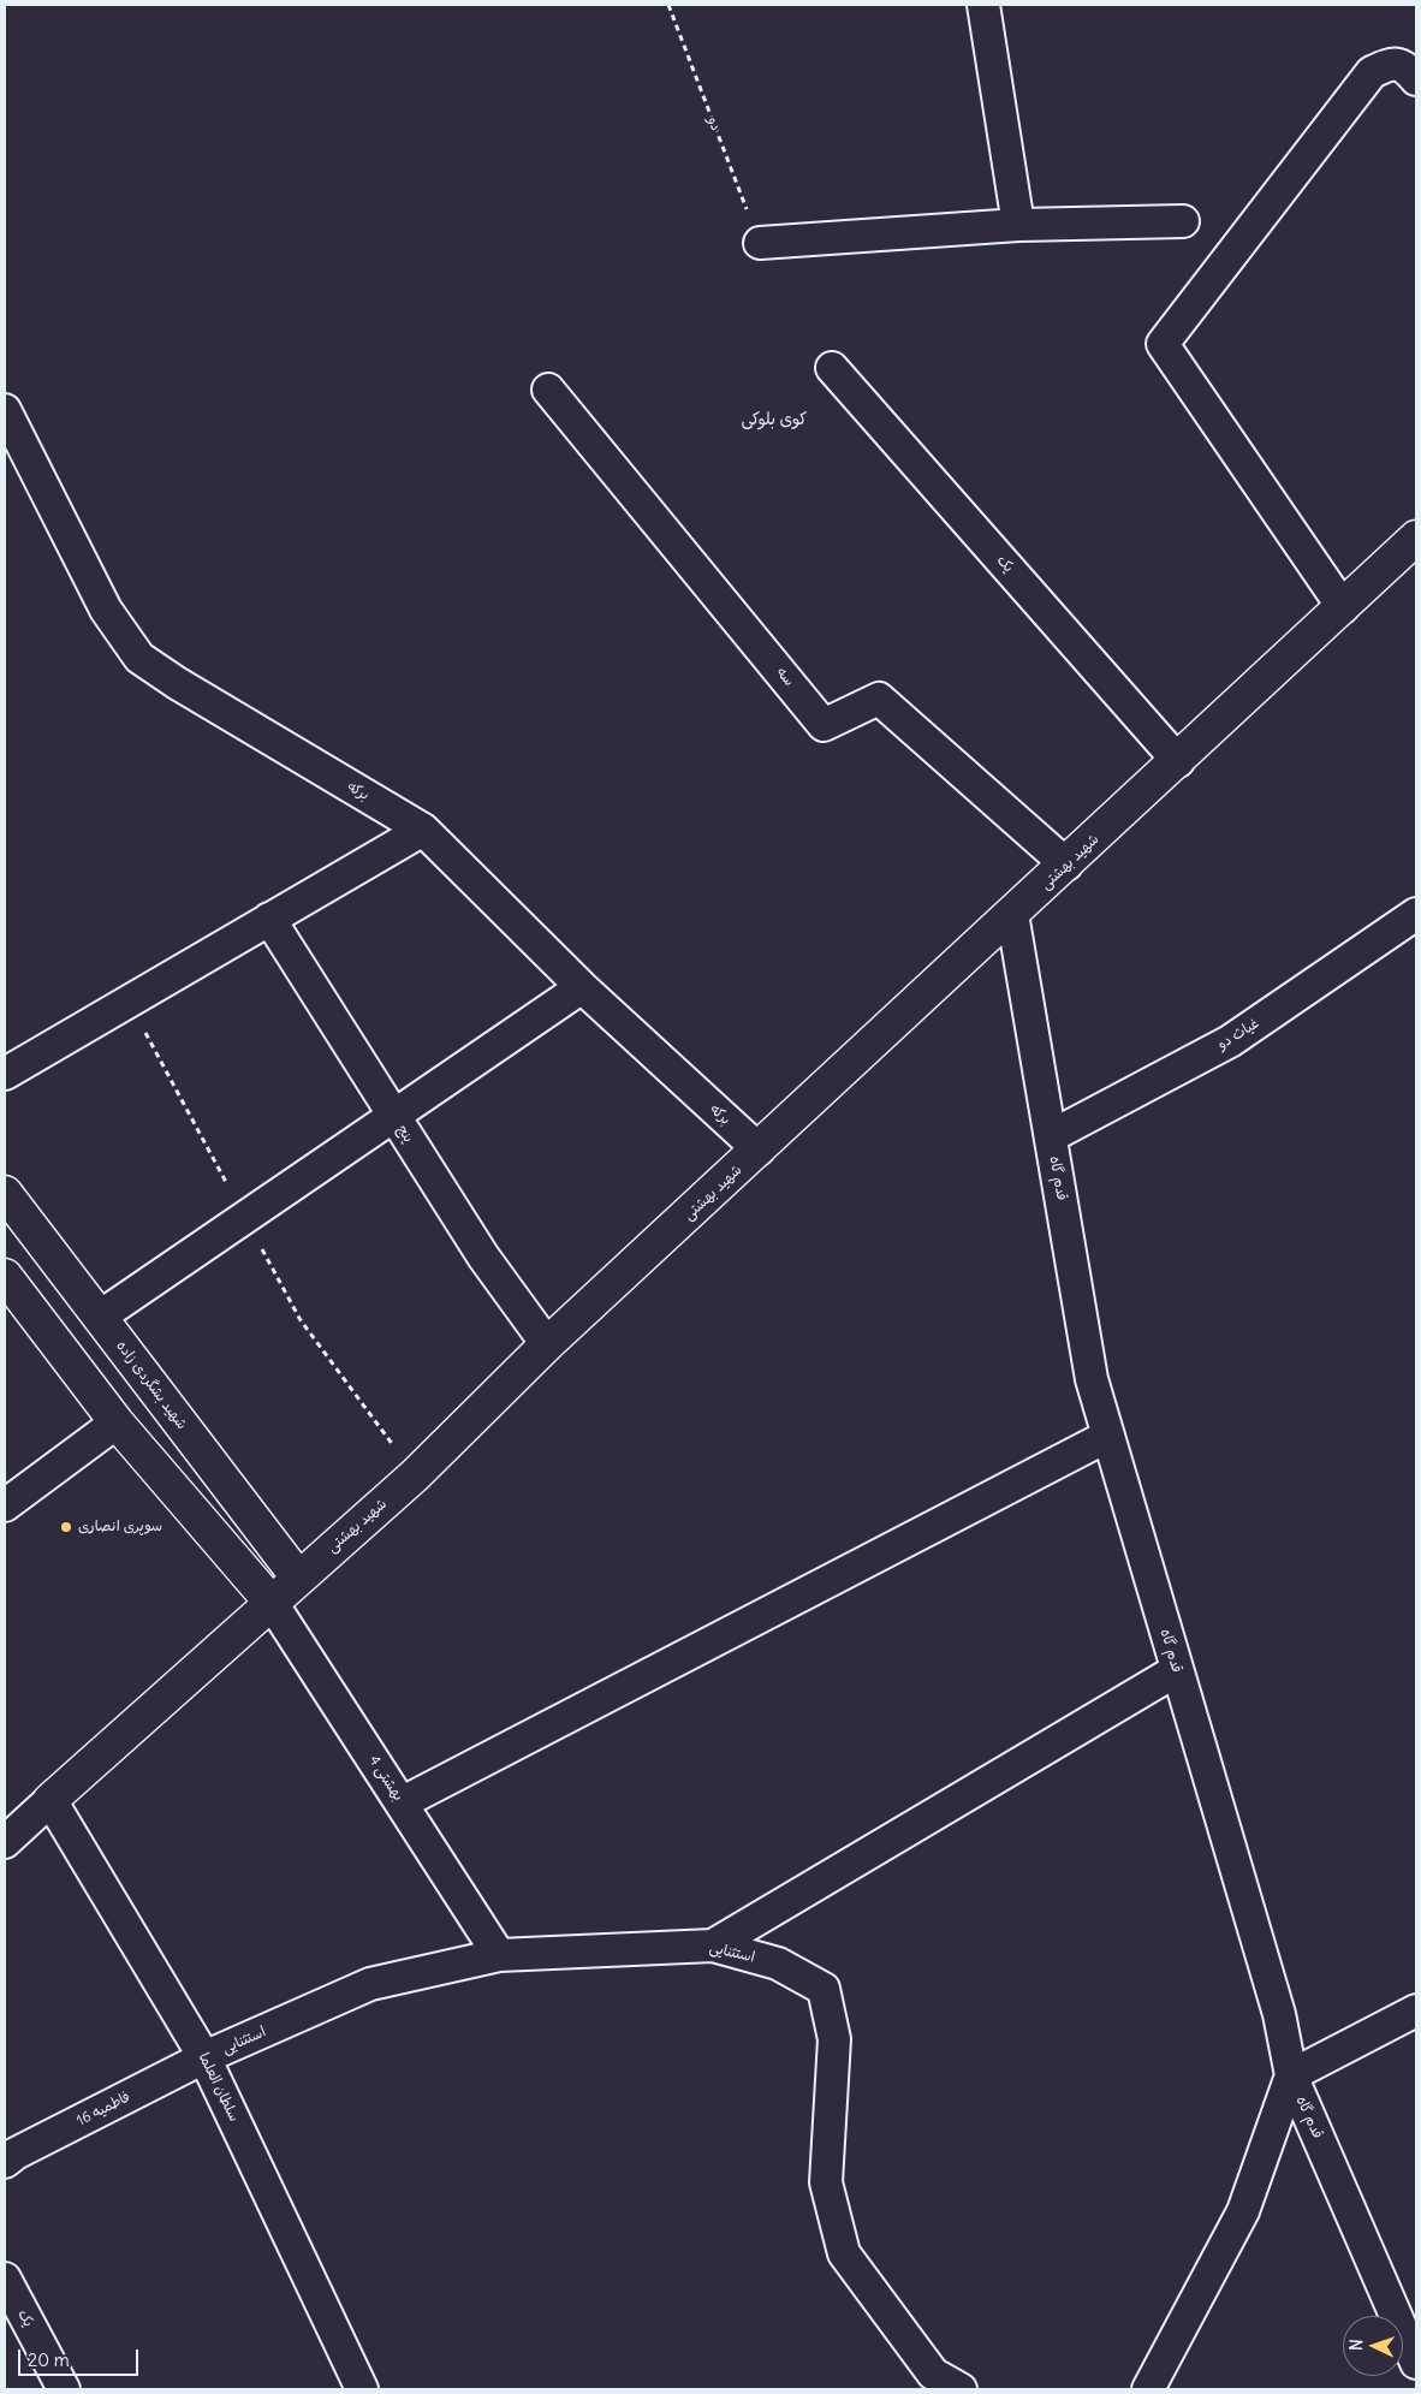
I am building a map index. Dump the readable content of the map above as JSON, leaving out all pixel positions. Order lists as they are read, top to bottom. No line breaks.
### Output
{"streets":{"street":["یک","سه","برکه","شهید بهشتی","غیاث دو","پنج","قدم گاه","شهید بشگردی زاده","بهشتی 4","استثنایی","سلطان العلما","فاطمیه 16"],"path":["دو"]},"crossings":[["یک","شهید بهشتی"],["سه","شهید بهشتی"],["برکه","شهید بهشتی"],["شهید بهشتی","پنج"],["شهید بهشتی","قدم گاه"],["شهید بهشتی","شهید بشگردی زاده"],["شهید بهشتی","بهشتی 4"],["شهید بهشتی","سلطان العلما"],["غیاث دو","قدم گاه"],["بهشتی 4","استثنایی"],["استثنایی","سلطان العلما"],["استثنایی","فاطمیه 16"],["سلطان العلما","فاطمیه 16"]],"districts":["کوی بلوکی"],"places":["سوپری انصاری"],"scale_bar":"20 m","north":"left"}
